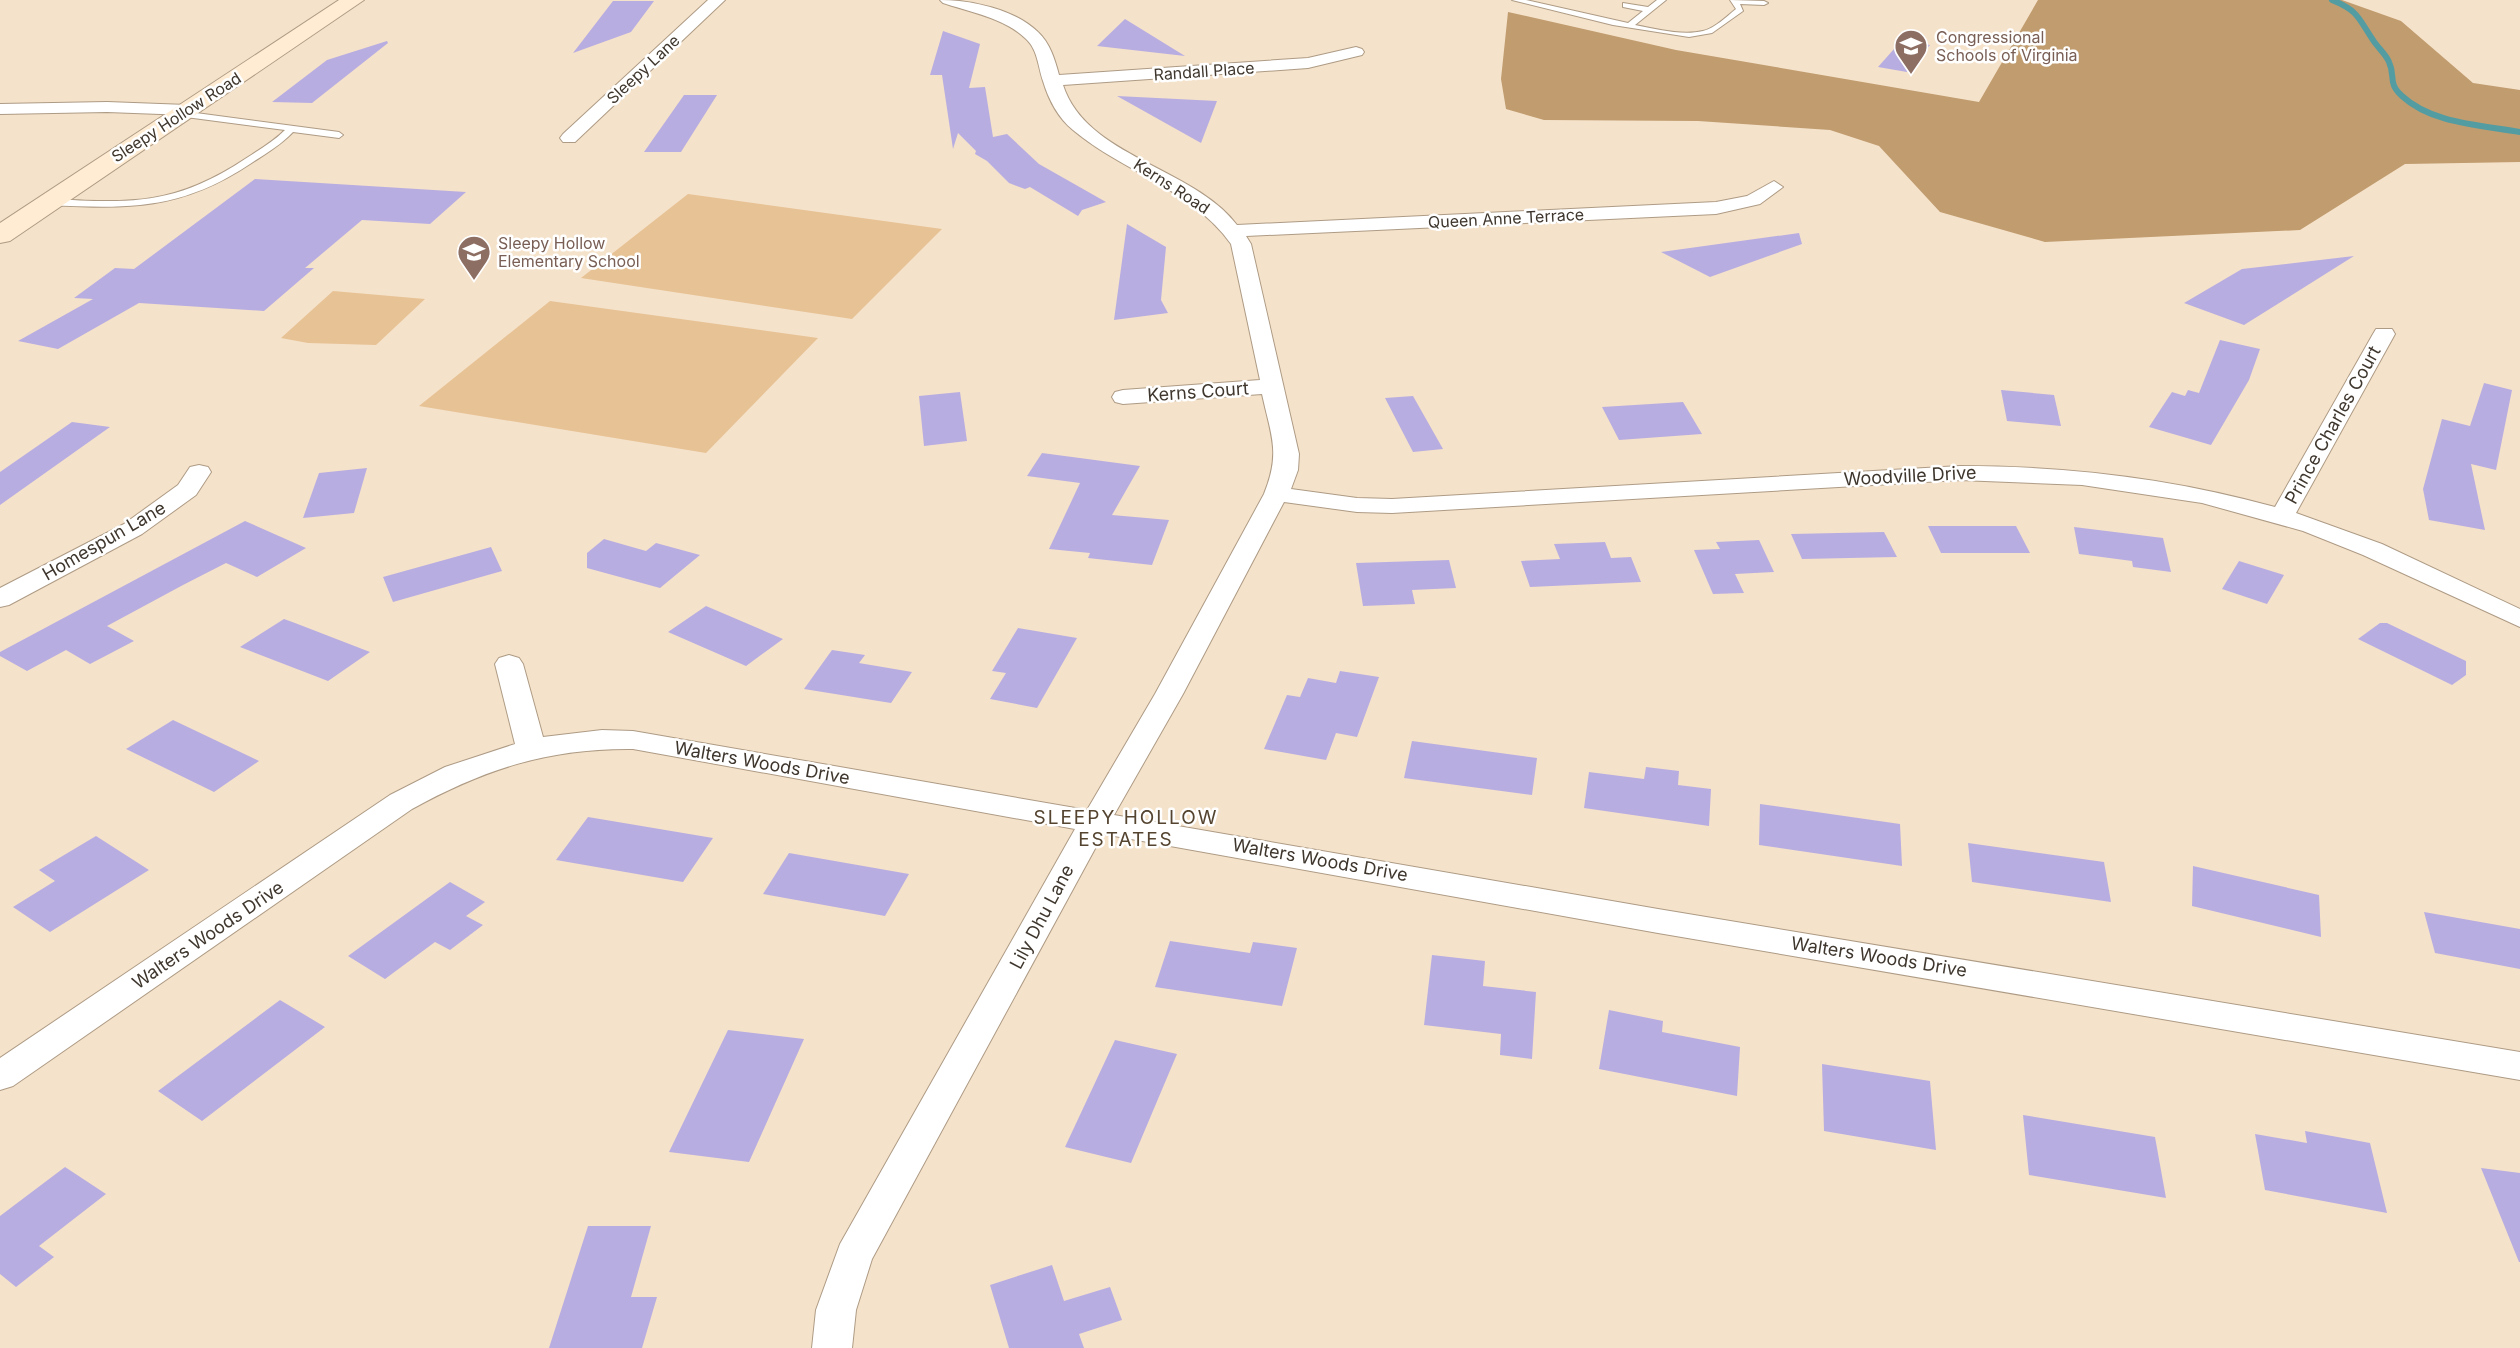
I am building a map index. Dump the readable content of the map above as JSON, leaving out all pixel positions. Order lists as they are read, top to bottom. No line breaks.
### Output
{"streets":{"main road":["Sleepy Hollow Road"],"street":["Sleepy Lane","Randall Place","Kerns Road","Queen Anne Terrace","Kerns Court","Prince Charles Court","Woodville Drive","Homespun Lane","Walters Woods Drive","Lily Dhu Lane"]},"crossings":[["Randall Place","Kerns Road"],["Kerns Road","Queen Anne Terrace"],["Kerns Road","Kerns Court"],["Kerns Road","Woodville Drive"],["Kerns Road","Lily Dhu Lane"],["Prince Charles Court","Woodville Drive"],["Woodville Drive","Lily Dhu Lane"],["Walters Woods Drive","Lily Dhu Lane"]],"districts":["SLEEPY HOLLOW ESTATES"],"places":{"school or university":["Congressional Schools of Virginia","Sleepy Hollow Elementary School"]}}
